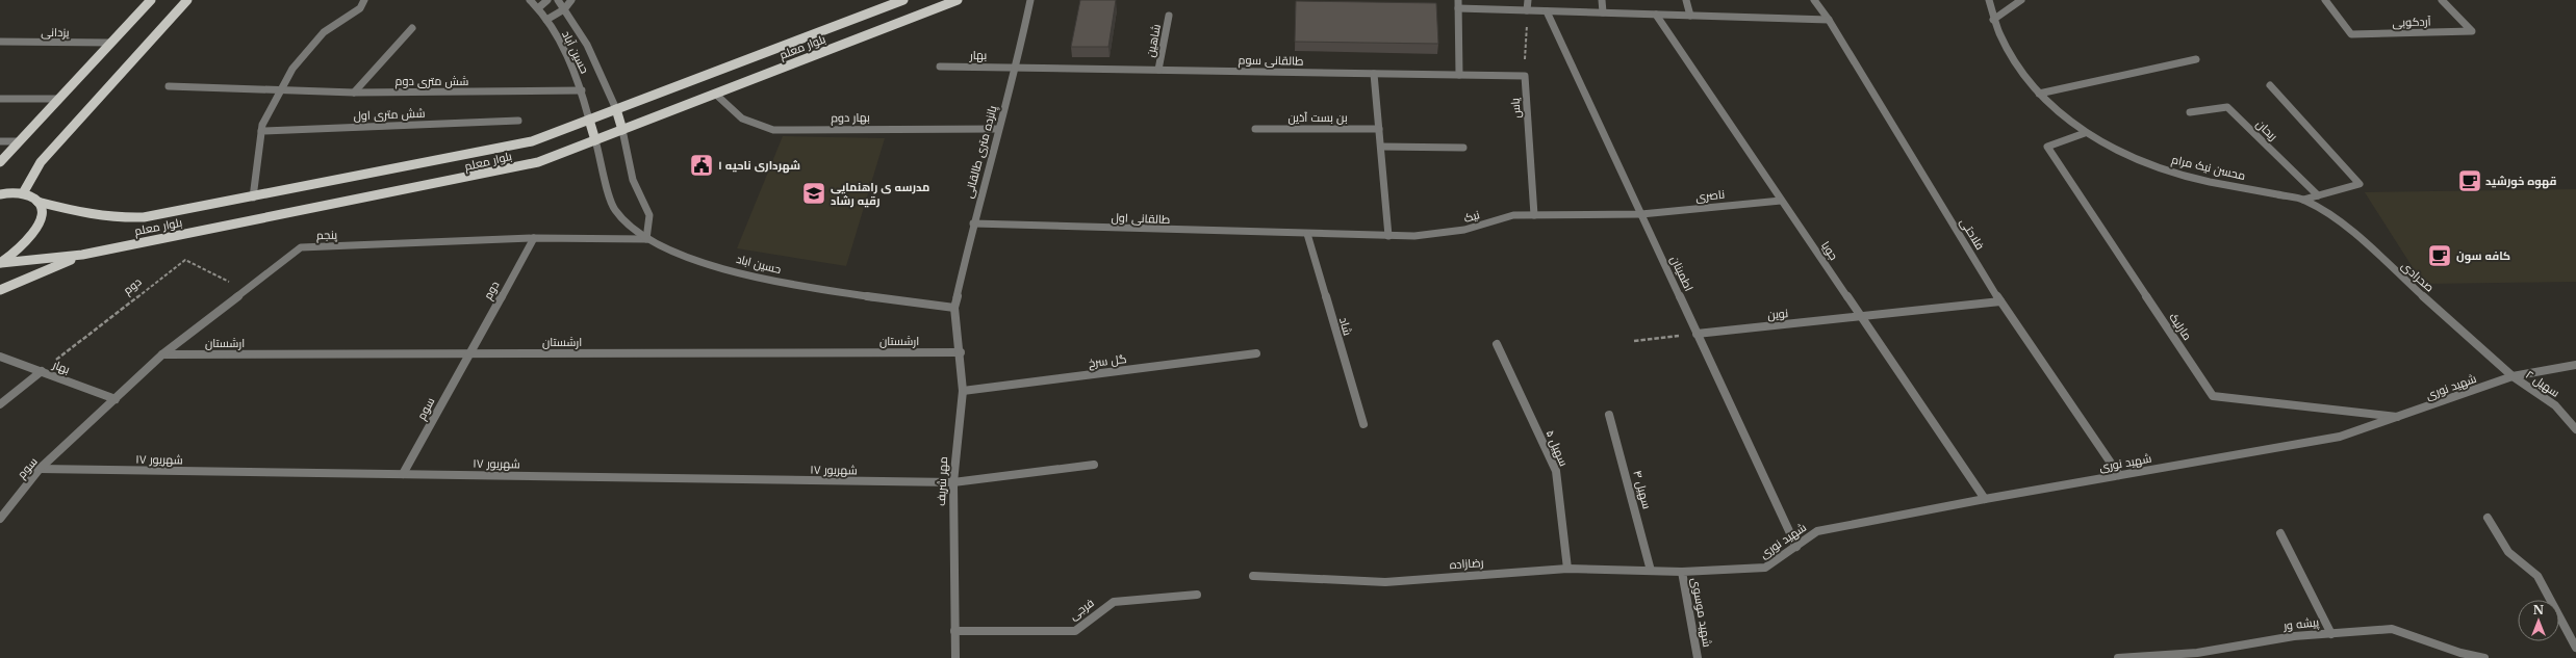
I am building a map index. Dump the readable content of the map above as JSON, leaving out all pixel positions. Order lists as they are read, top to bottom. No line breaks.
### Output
{"streets":{"main road":["بلوار معلم"],"street":["آردکوبی","یزدانی","شاهین","حسین آباد","بهار","طالقانی سوم","شش متری دوم","یاس","شش متری اول","بهار دوم","بن بست آذین","ریحان","پانزده متری طالقانی","محسن نیک مرام","ناصری","نیک","طالقانی اول","فلاحتی","پنجم","جویا","حسین اباد","اطمینان","صحرادی","دوم","نوین","شاد","مارلیک","ارشستان","گل سرخ","سهیل ۲","شهید نوری","سوم","سهیل ۵","۱۷ شهریور","مهر شریف","سهیل ۴","رضازاده","فرجی","شهید موسوی","پیشه ور"]},"crossings":[["شاهین","طالقانی سوم"],["بلوار معلم","حسین آباد"],["بلوار معلم","بهار دوم"],["بلوار معلم","حسین اباد"],["حسین آباد","شش متری دوم"],["بهار","طالقانی سوم"],["بهار","پانزده متری طالقانی"],["بهار","پنجم"],["بهار","دوم"],["طالقانی سوم","یاس"],["طالقانی سوم","پانزده متری طالقانی"],["یاس","نیک"],["بهار دوم","پانزده متری طالقانی"],["پانزده متری طالقانی","طالقانی اول"],["پانزده متری طالقانی","حسین اباد"],["پانزده متری طالقانی","مهر شریف"],["محسن نیک مرام","صحرادی"],["محسن نیک مرام","مارلیک"],["ناصری","نیک"],["ناصری","جویا"],["ناصری","اطمینان"],["نیک","طالقانی اول"],["نیک","اطمینان"],["نیک","شاد"],["طالقانی اول","شاد"],["فلاحتی","نوین"],["فلاحتی","شهید نوری"],["پنجم","حسین اباد"],["پنجم","دوم"],["پنجم","ارشستان"],["پنجم","سوم"],["جویا","نوین"],["جویا","شهید نوری"],["حسین اباد","مهر شریف"],["اطمینان","نوین"],["اطمینان","شهید نوری"],["صحرادی","سهیل ۲"],["صحرادی","شهید نوری"],["دوم","ارشستان"],["دوم","سوم"],["مارلیک","شهید نوری"],["ارشستان","سوم"],["ارشستان","مهر شریف"],["گل سرخ","مهر شریف"],["سهیل ۲","شهید نوری"],["شهید نوری","رضازاده"],["شهید نوری","شهید موسوی"],["سوم","۱۷ شهریور"],["سهیل ۵","رضازاده"],["۱۷ شهریور","مهر شریف"],["مهر شریف","فرجی"],["سهیل ۴","رضازاده"],["رضازاده","شهید موسوی"]],"places":{"public building":["شهرداری ناحیه ۱"],"cafe":["قهوه خورشید","کافه سون"],"school or university":["مدرسه ی راهنمایی رقیه رشاد"]},"north":"top"}
